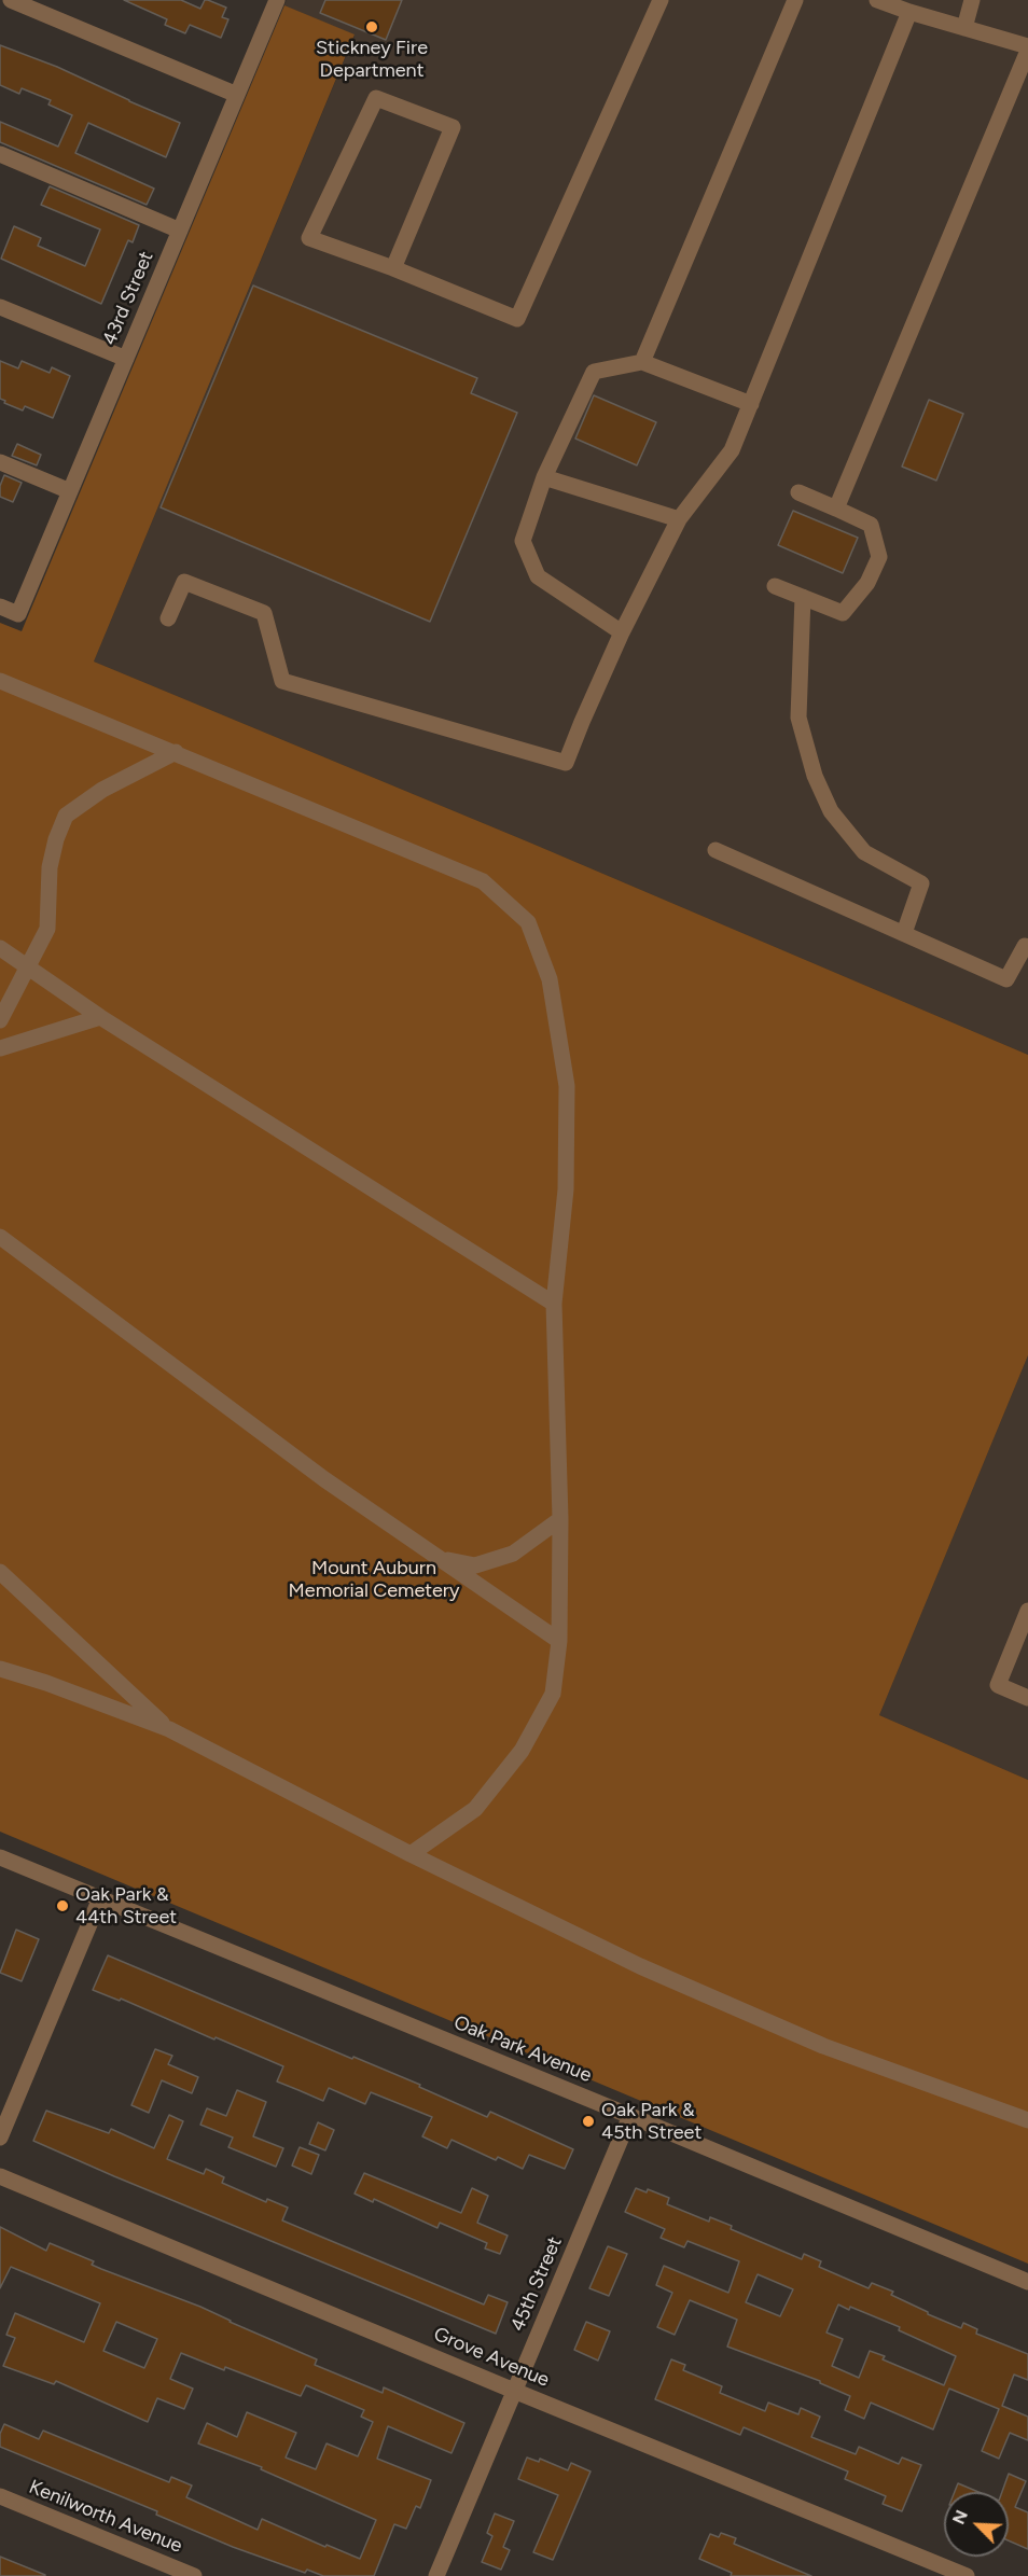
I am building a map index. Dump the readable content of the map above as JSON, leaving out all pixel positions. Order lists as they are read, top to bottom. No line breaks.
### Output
{"streets":{"street":["43rd Street","Oak Park Avenue","45th Street","Grove Avenue","Kenilworth Avenue"]},"crossings":[["Oak Park Avenue","45th Street"],["45th Street","Grove Avenue"]],"parks":["Mount Auburn Memorial Cemetery"],"places":["Stickney Fire Department","Oak Park & 44th Street","Oak Park & 45th Street"],"north":"top left"}
